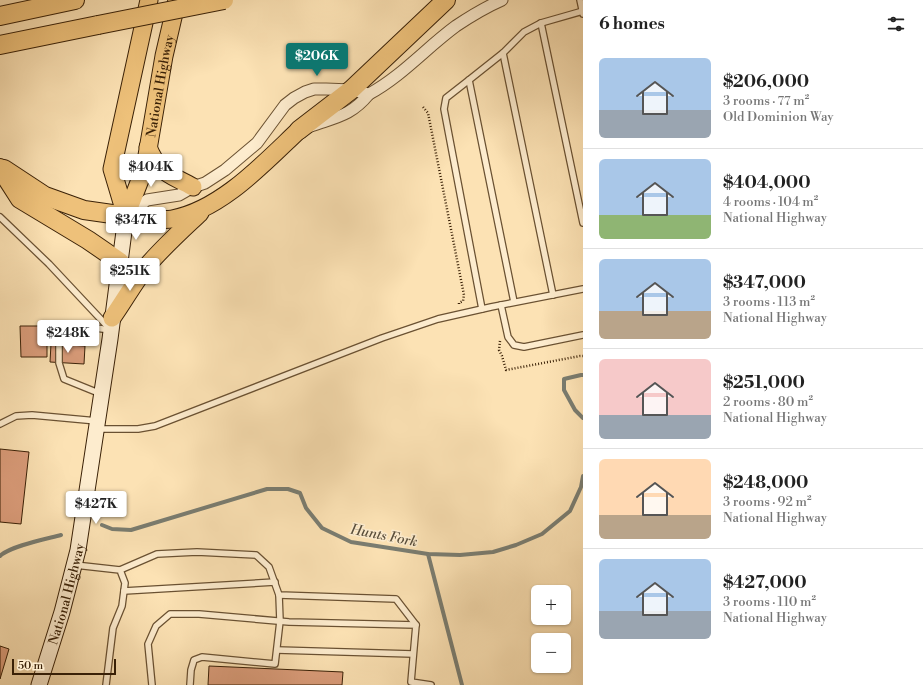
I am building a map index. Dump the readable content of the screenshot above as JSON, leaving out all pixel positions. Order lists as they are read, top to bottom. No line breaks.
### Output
{"streets":{"main road":["National Highway"]},"water":["Hunts Fork"],"scale_bar":"50 m","page":{"heading":"6 homes","price":["$206K","$404K","$347K","$251K","$248K","$427K"],"list":[{"name":"$206,000","note":"3 rooms · 77 m² · Old Dominion Way"},{"name":"$404,000","note":"4 rooms · 104 m² · National Highway"},{"name":"$347,000","note":"3 rooms · 113 m² · National Highway"},{"name":"$251,000","note":"2 rooms · 80 m² · National Highway"},{"name":"$248,000","note":"3 rooms · 92 m² · National Highway"},{"name":"$427,000","note":"3 rooms · 110 m² · National Highway"}],"map_buttons":["+","−"],"scale":"50 m"}}
